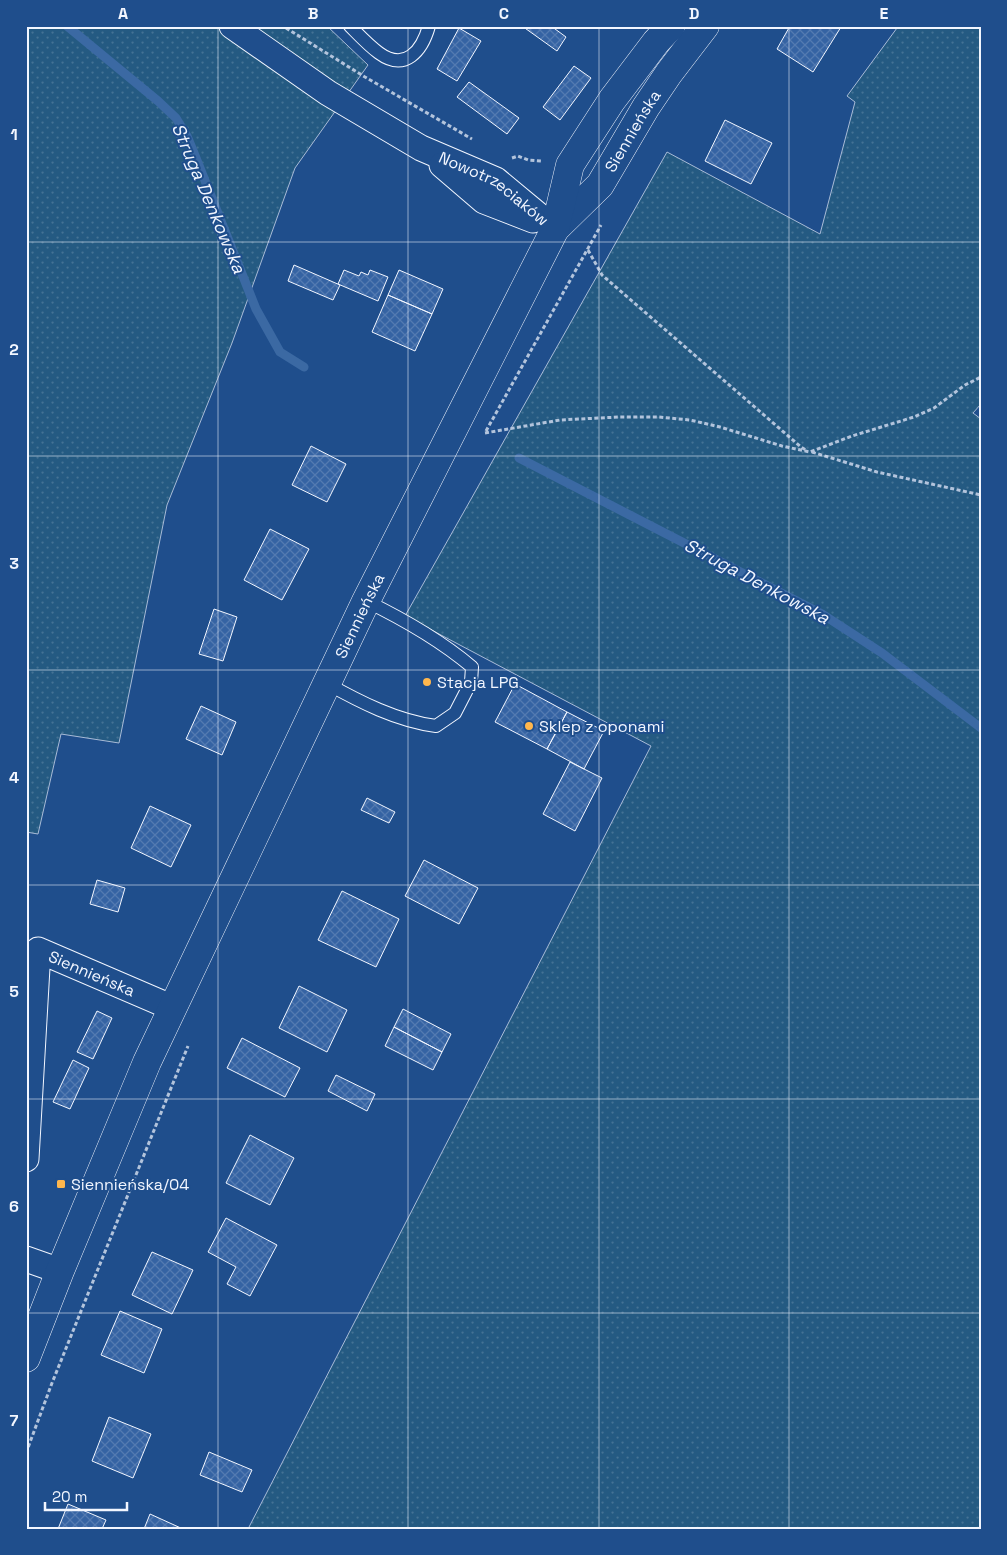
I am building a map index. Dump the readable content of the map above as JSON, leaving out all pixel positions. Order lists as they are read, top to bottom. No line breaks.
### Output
{"streets":{"main road":["Siennieńska"],"street":["Nowotrzeciaków"]},"crossings":[["Siennieńska","Nowotrzeciaków"]],"water":["Struga Denkowska"],"places":{"other":["Stacja LPG","Sklep z oponami"],"transit":["Siennieńska/04"]},"scale_bar":"20 m","grid":{"columns":["A","B","C","D","E"],"rows":["1","2","3","4","5","6","7"]}}
